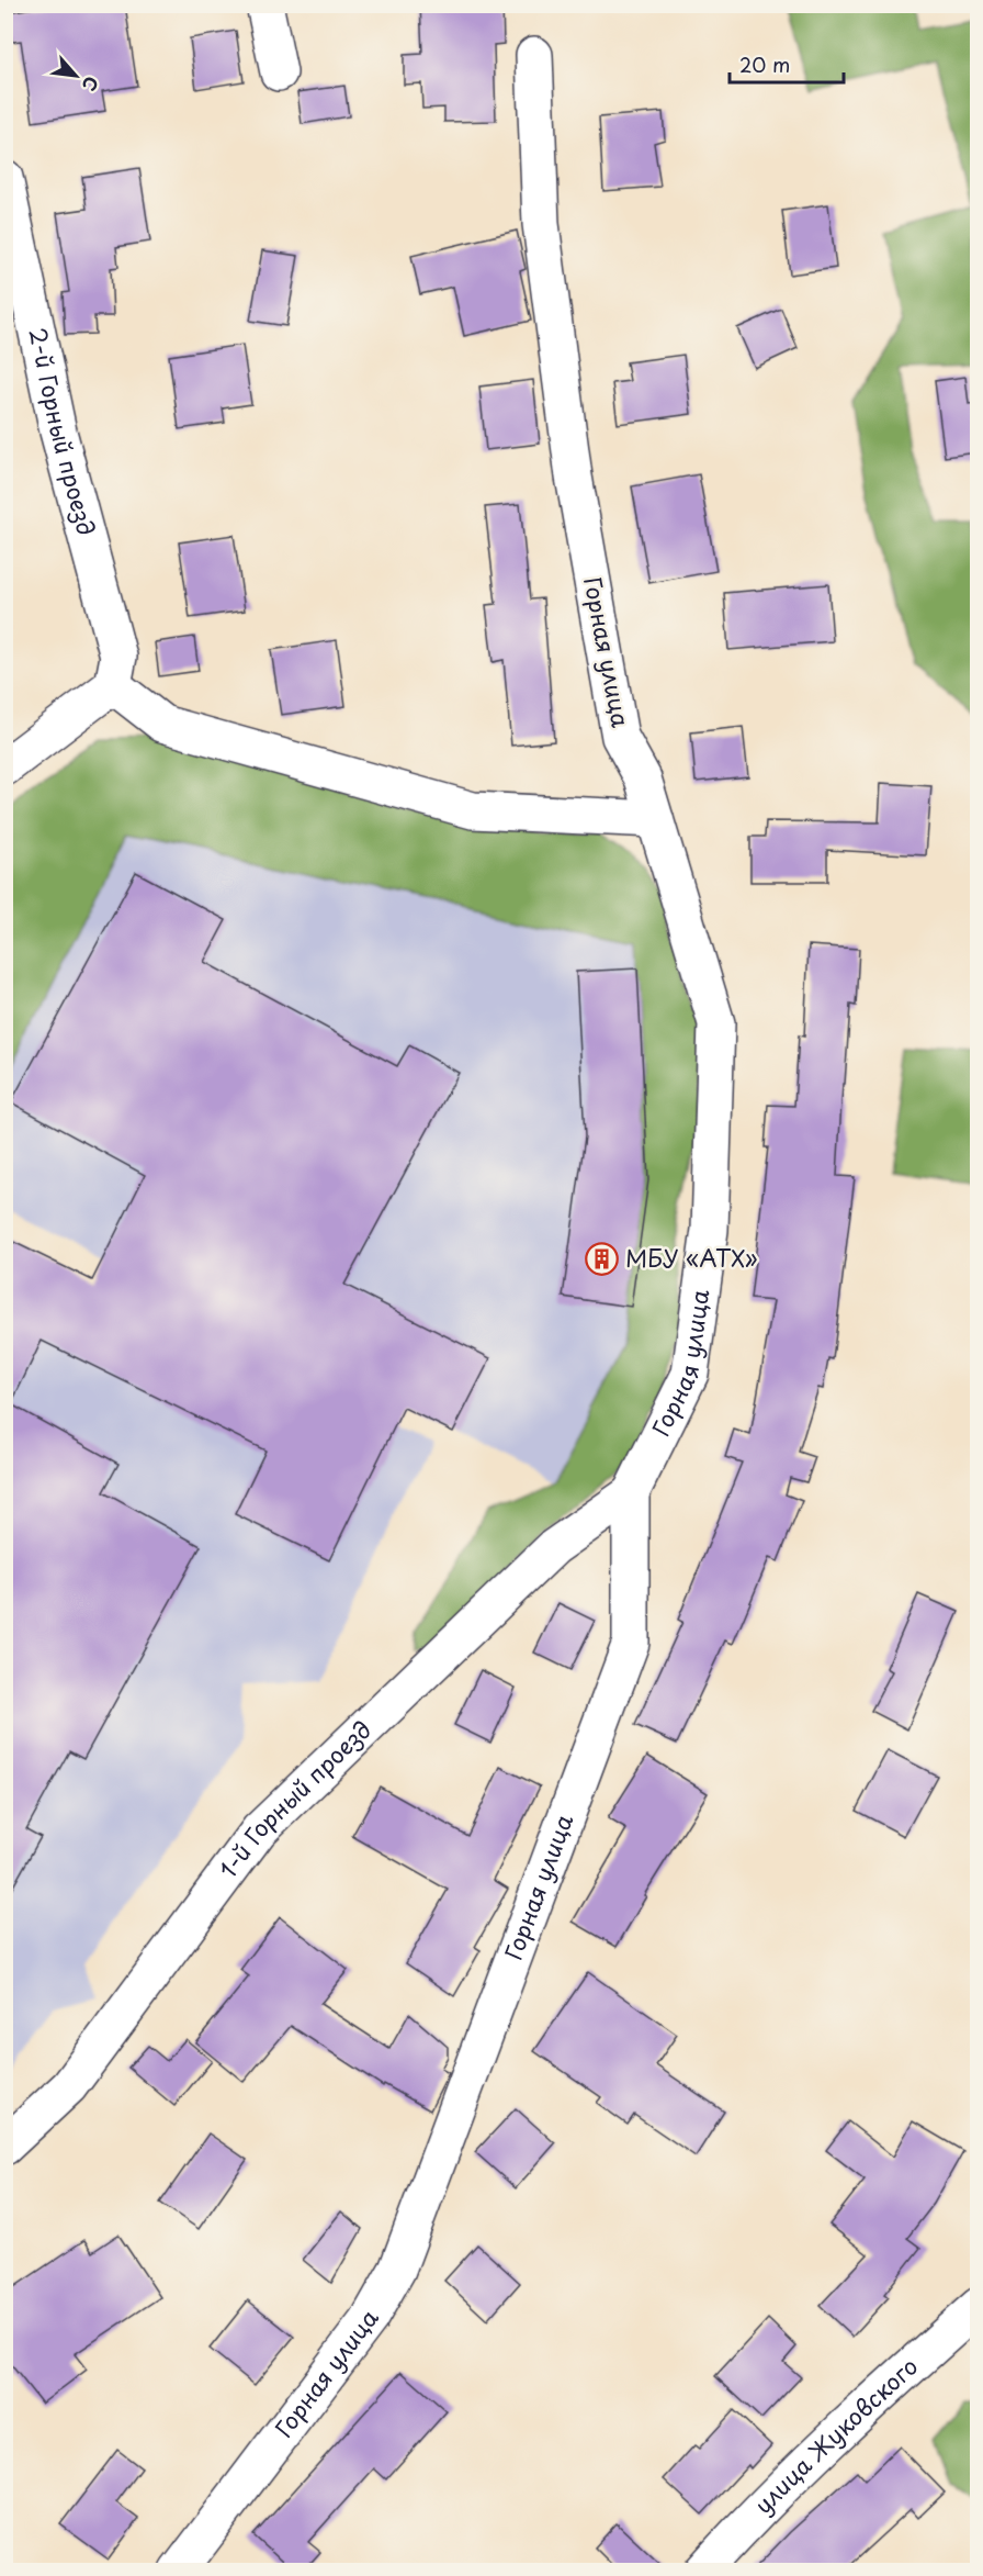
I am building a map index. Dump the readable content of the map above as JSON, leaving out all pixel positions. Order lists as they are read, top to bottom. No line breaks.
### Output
{"streets":{"street":["2-й Горный проезд","Горная улица","1-й Горный проезд","улица Жуковского"]},"crossings":[["Горная улица","1-й Горный проезд"]],"places":{"building":["МБУ «АТХ»"]},"scale_bar":"20 m","north":"bottom right"}
